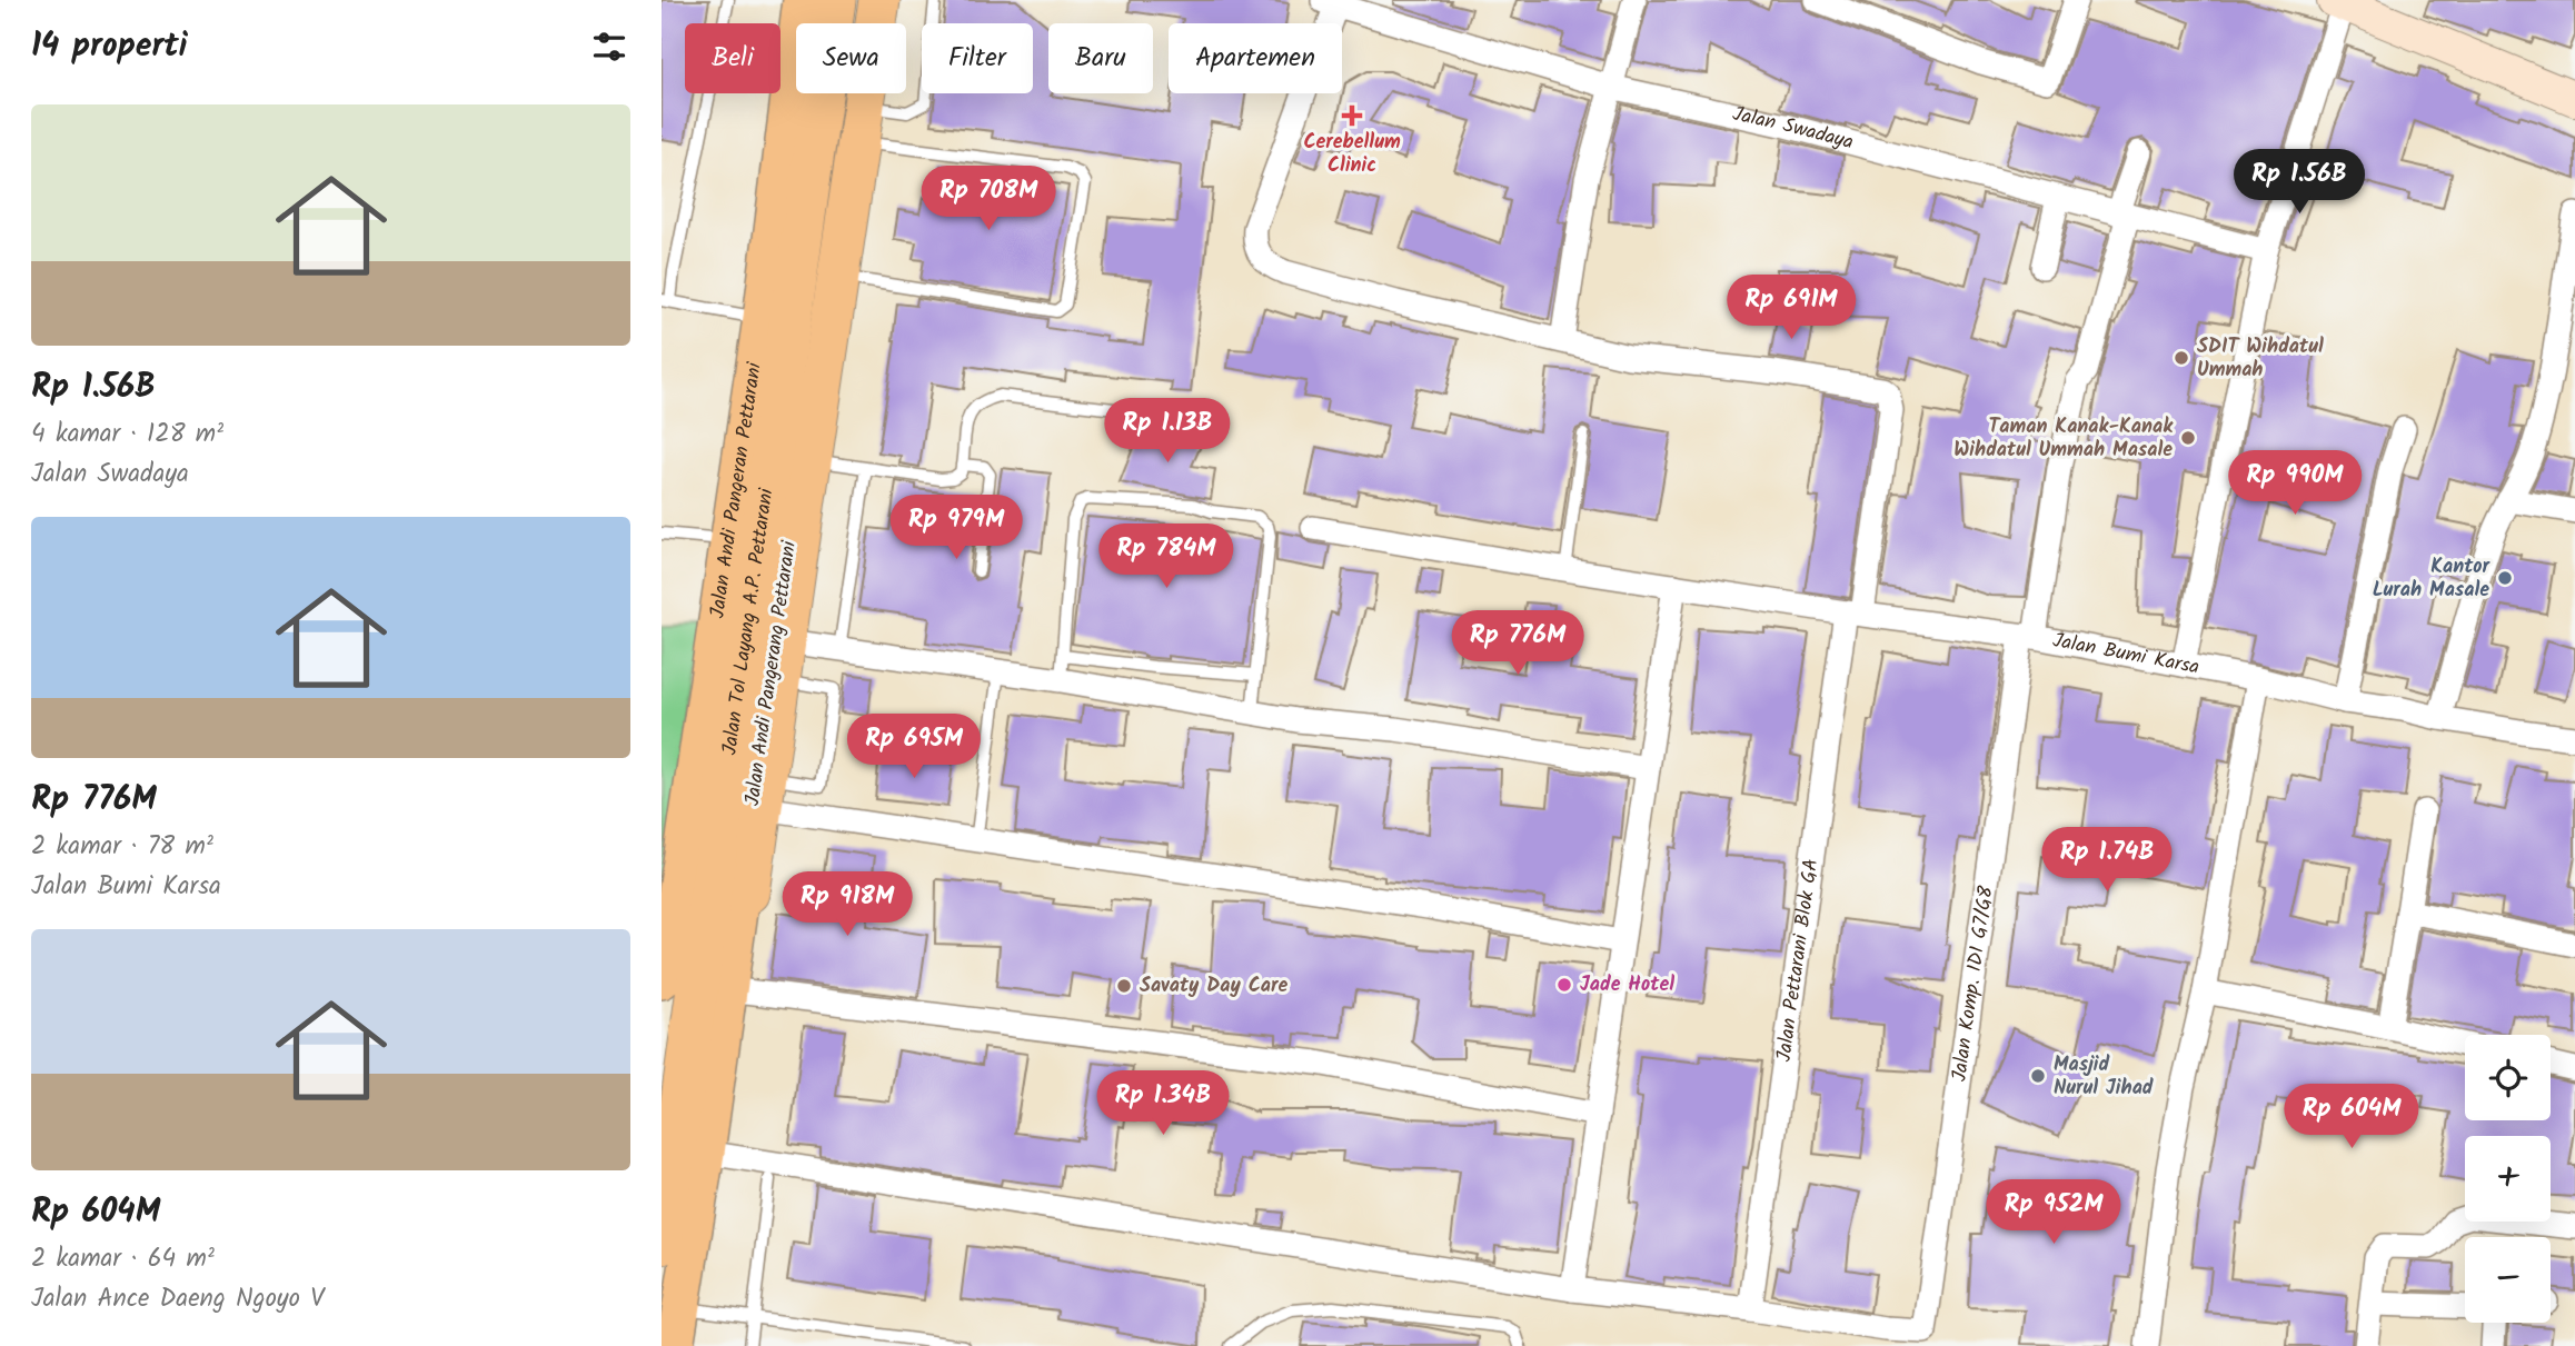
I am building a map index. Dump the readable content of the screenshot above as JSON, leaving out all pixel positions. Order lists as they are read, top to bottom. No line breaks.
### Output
{"streets":{"highway":["Jalan Andi Pangeran Pettarani","Jalan Tol Layang A.P. Pettarani","Jalan Andi Pangerang Pettarani"],"street":["Jalan Swadaya","Jalan Bumi Karsa","Jalan Pettarani Blok GA","Jalan Komp. IDI G7/G8"]},"crossings":[["Jalan Swadaya","Jalan Komp. IDI G7/G8"],["Jalan Bumi Karsa","Jalan Pettarani Blok GA"],["Jalan Bumi Karsa","Jalan Komp. IDI G7/G8"]],"places":{"health":["Cerebellum Clinic"],"other":["SDIT Wihdatul Ummah","Taman Kanak-Kanak Wihdatul Ummah Masale","Kantor Lurah Masale","Jade Hotel","Savaty Day Care","Masjid Nurul Jihad"]},"page":{"heading":"14 properti","chip":["Beli","Sewa","Filter","Baru","Apartemen"],"list":[{"name":"Rp 1.56B","note":"4 kamar · 128 m² · Jalan Swadaya"},{"name":"Rp 776M","note":"2 kamar · 78 m² · Jalan Bumi Karsa"},{"name":"Rp 604M","note":"2 kamar · 64 m² · Jalan Ance Daeng Ngoyo V"}],"price":["Rp 1.56B","Rp 708M","Rp 691M","Rp 1.13B","Rp 990M","Rp 979M","Rp 784M","Rp 776M","Rp 695M","Rp 1.74B","Rp 918M","Rp 1.34B","Rp 604M","Rp 952M"],"map_buttons":["+","−"]}}
